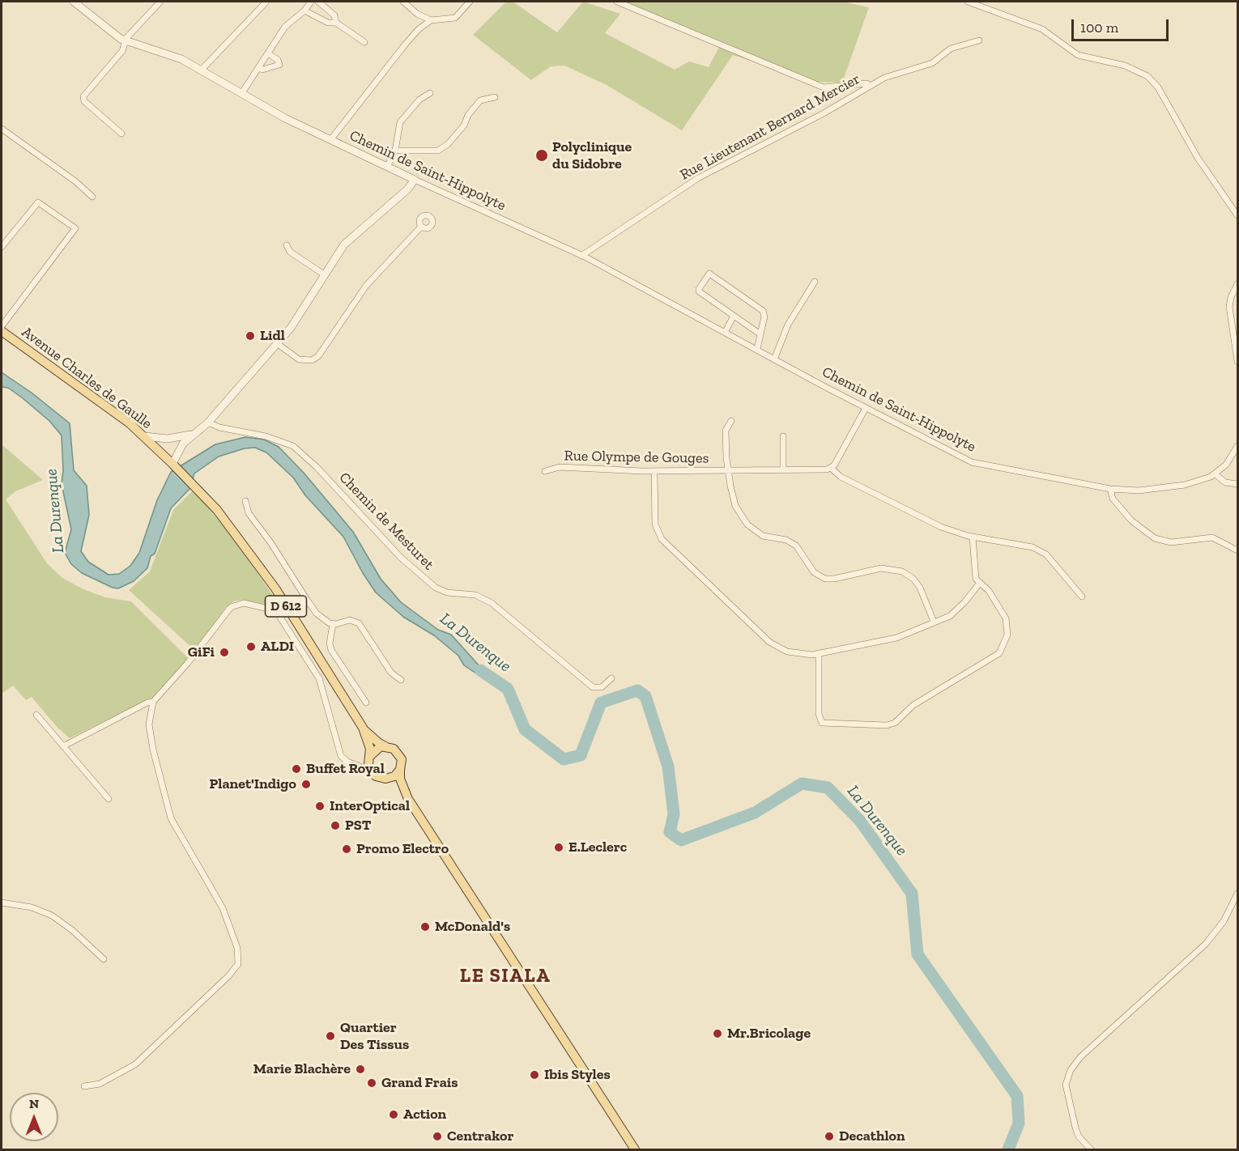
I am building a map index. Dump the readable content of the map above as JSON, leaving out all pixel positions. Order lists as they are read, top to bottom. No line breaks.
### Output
{"streets":{"main road":["Avenue Charles de Gaulle","D 612"],"street":["Rue Lieutenant Bernard Mercier","Chemin de Saint-Hippolyte","Rue Olympe de Gouges","Chemin de Mesturet"]},"crossings":[["Rue Lieutenant Bernard Mercier","Chemin de Saint-Hippolyte"],["Avenue Charles de Gaulle","D 612"]],"districts":["LE SIALA"],"water":["La Durenque"],"places":["Polyclinique du Sidobre","Lidl","ALDI","GiFi","Buffet Royal","Planet'Indigo","InterOptical","PST","E.Leclerc","Promo Electro","McDonald's","Mr.Bricolage","Quartier Des Tissus","Marie Blachère","Ibis Styles","Grand Frais","Action","Centrakor","Decathlon"],"scale_bar":"100 m","north":"top"}
